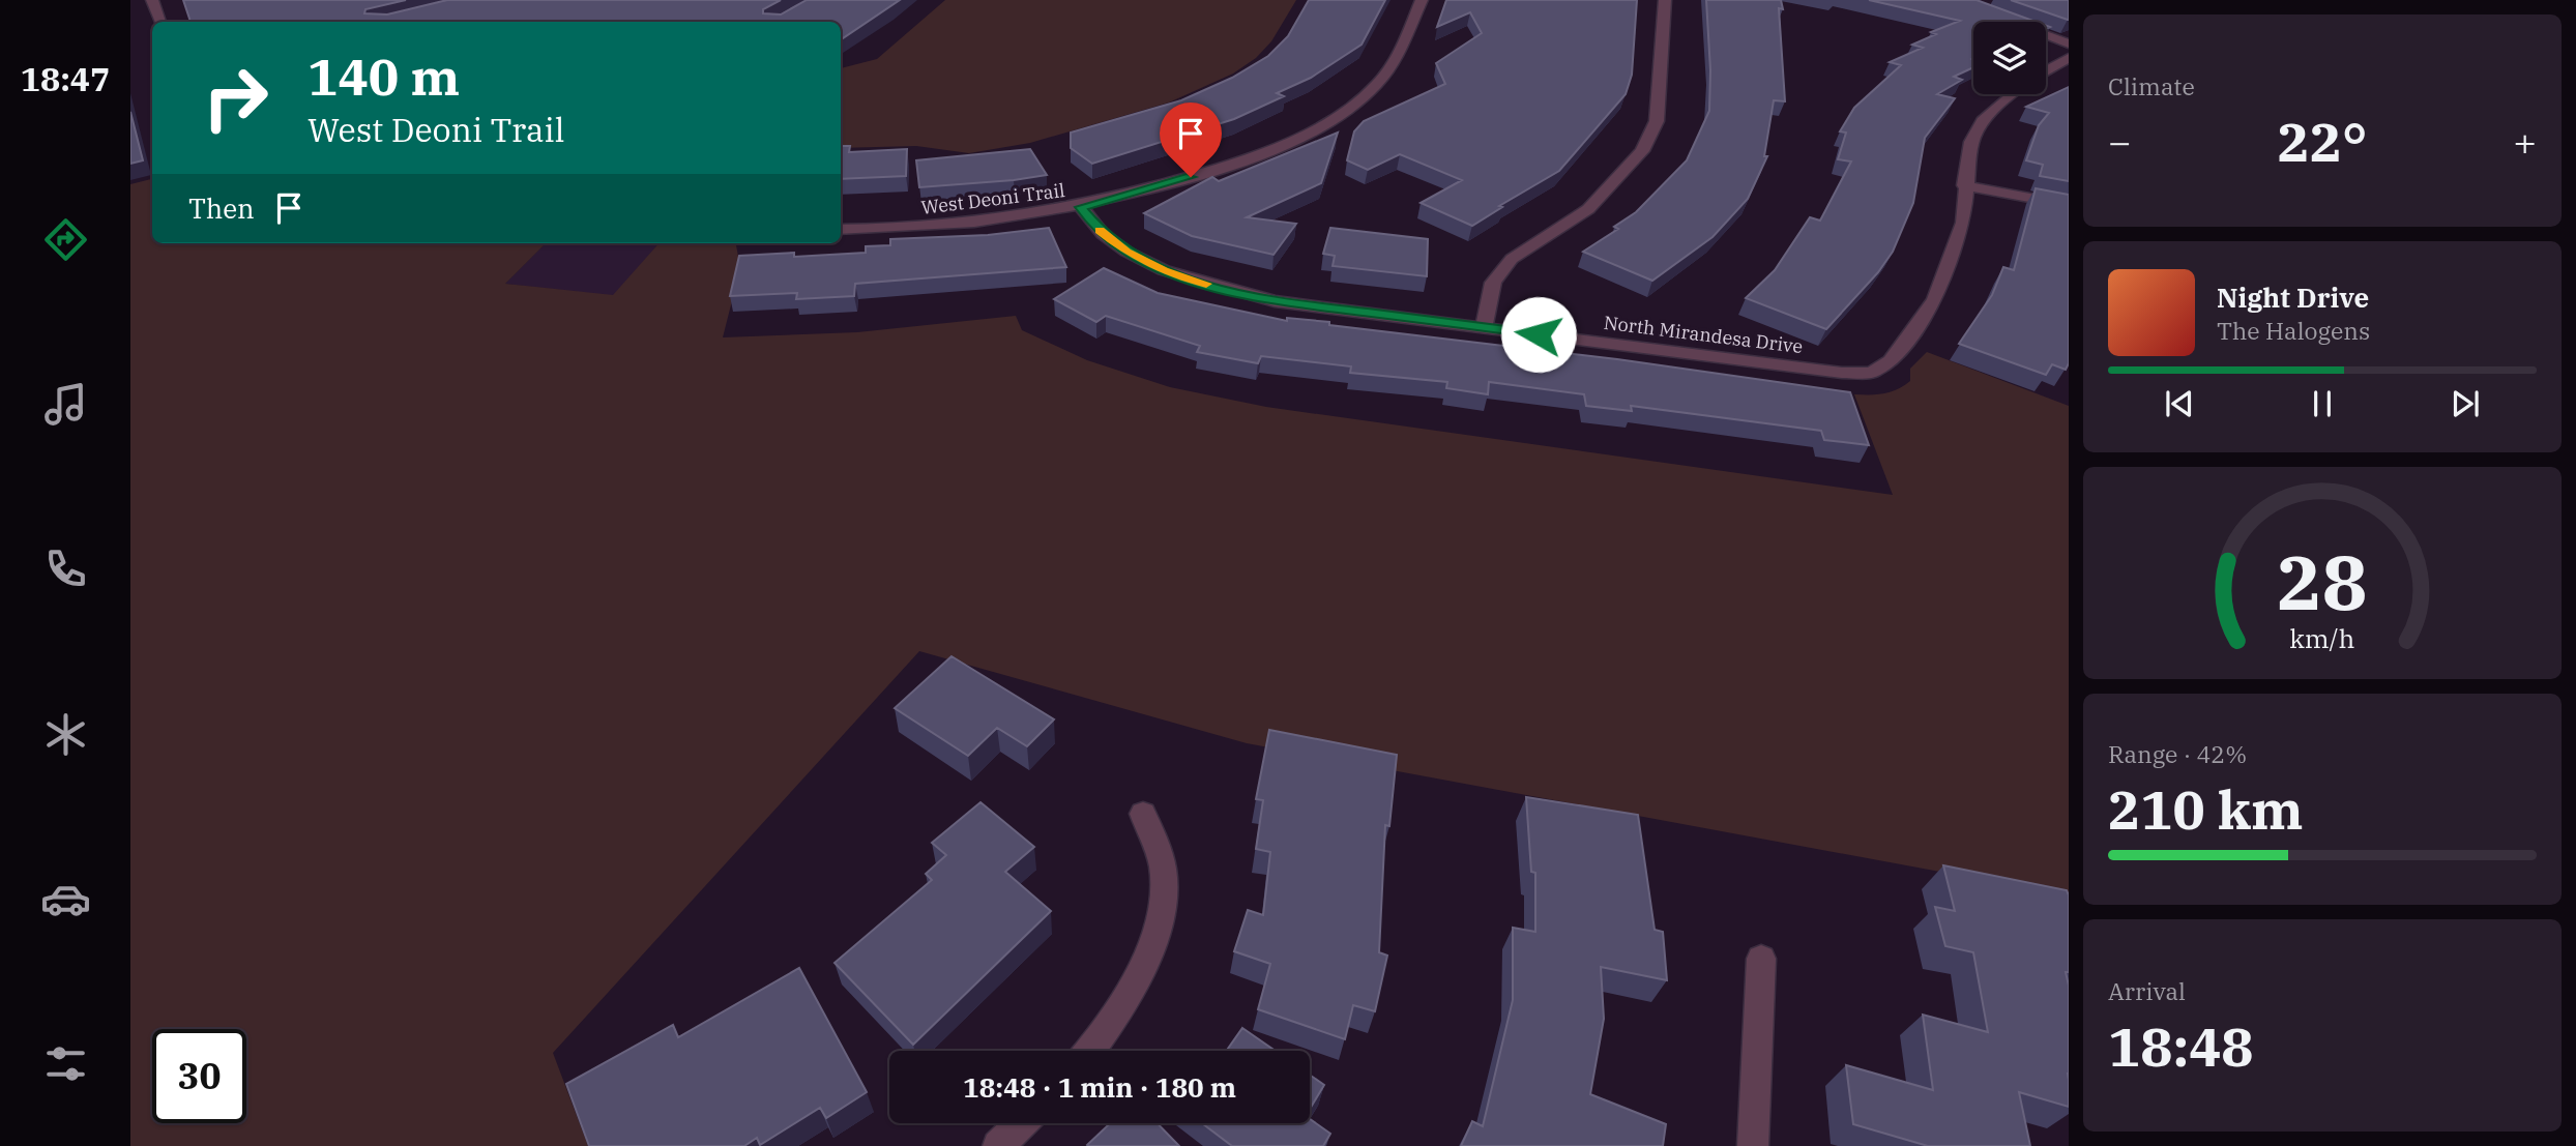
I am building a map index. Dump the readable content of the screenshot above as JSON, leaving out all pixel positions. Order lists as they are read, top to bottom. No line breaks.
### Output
{"streets":{"street":["West Deoni Trail","North Mirandesa Drive"]},"crossings":[["West Deoni Trail","North Mirandesa Drive"]],"page":{"tabs":"18:47","tile":["Climate",["Range · 42%","210 km"],["Arrival","18:48"]],"turn":["140 m","West Deoni Trail"],"heat":["−","22°","+"],"then":"Then","song":["Night Drive","The Halogens"],"limit":"30","trip":"18:48 · 1 min · 180 m","gauge":["28","km/h"]}}
